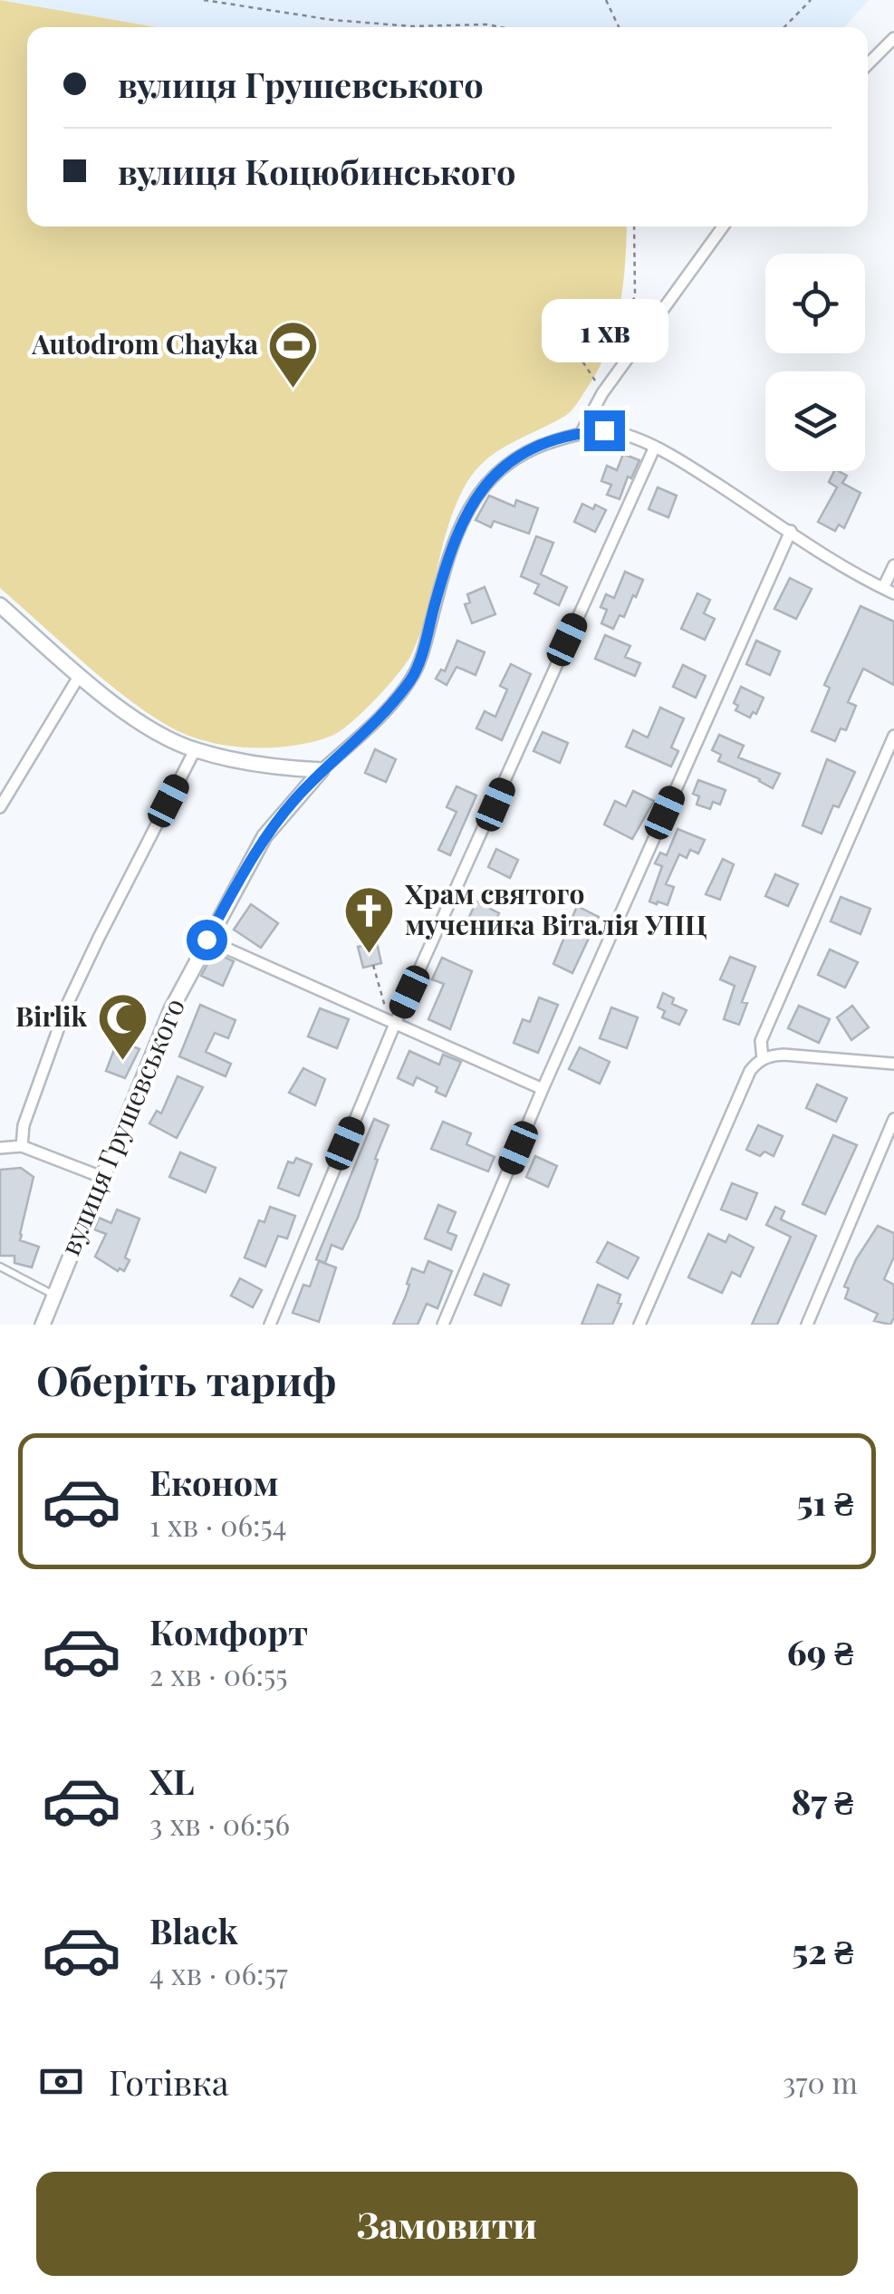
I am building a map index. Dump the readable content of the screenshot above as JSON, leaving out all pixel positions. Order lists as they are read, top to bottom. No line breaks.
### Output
{"streets":{"street":["вулиця Грушевського"]},"places":{"sports":["Autodrom Chayka"],"church":["Храм святого мученика Віталія УПЦ"],"mosque":["Birlik"]},"page":{"banner":["вулиця Грушевського","вулиця Коцюбинського"],"bubble":"1 хв","heading":"Оберіть тариф","list":[{"name":"Економ","note":"1 хв · 06:54","value":"51 ₴"},{"name":"Комфорт","note":"2 хв · 06:55","value":"69 ₴"},{"name":"XL","note":"3 хв · 06:56","value":"87 ₴"},{"name":"Black","note":"4 хв · 06:57","value":"52 ₴"}],"pay":["Готівка","370 m"],"buttons":"Замовити"}}
